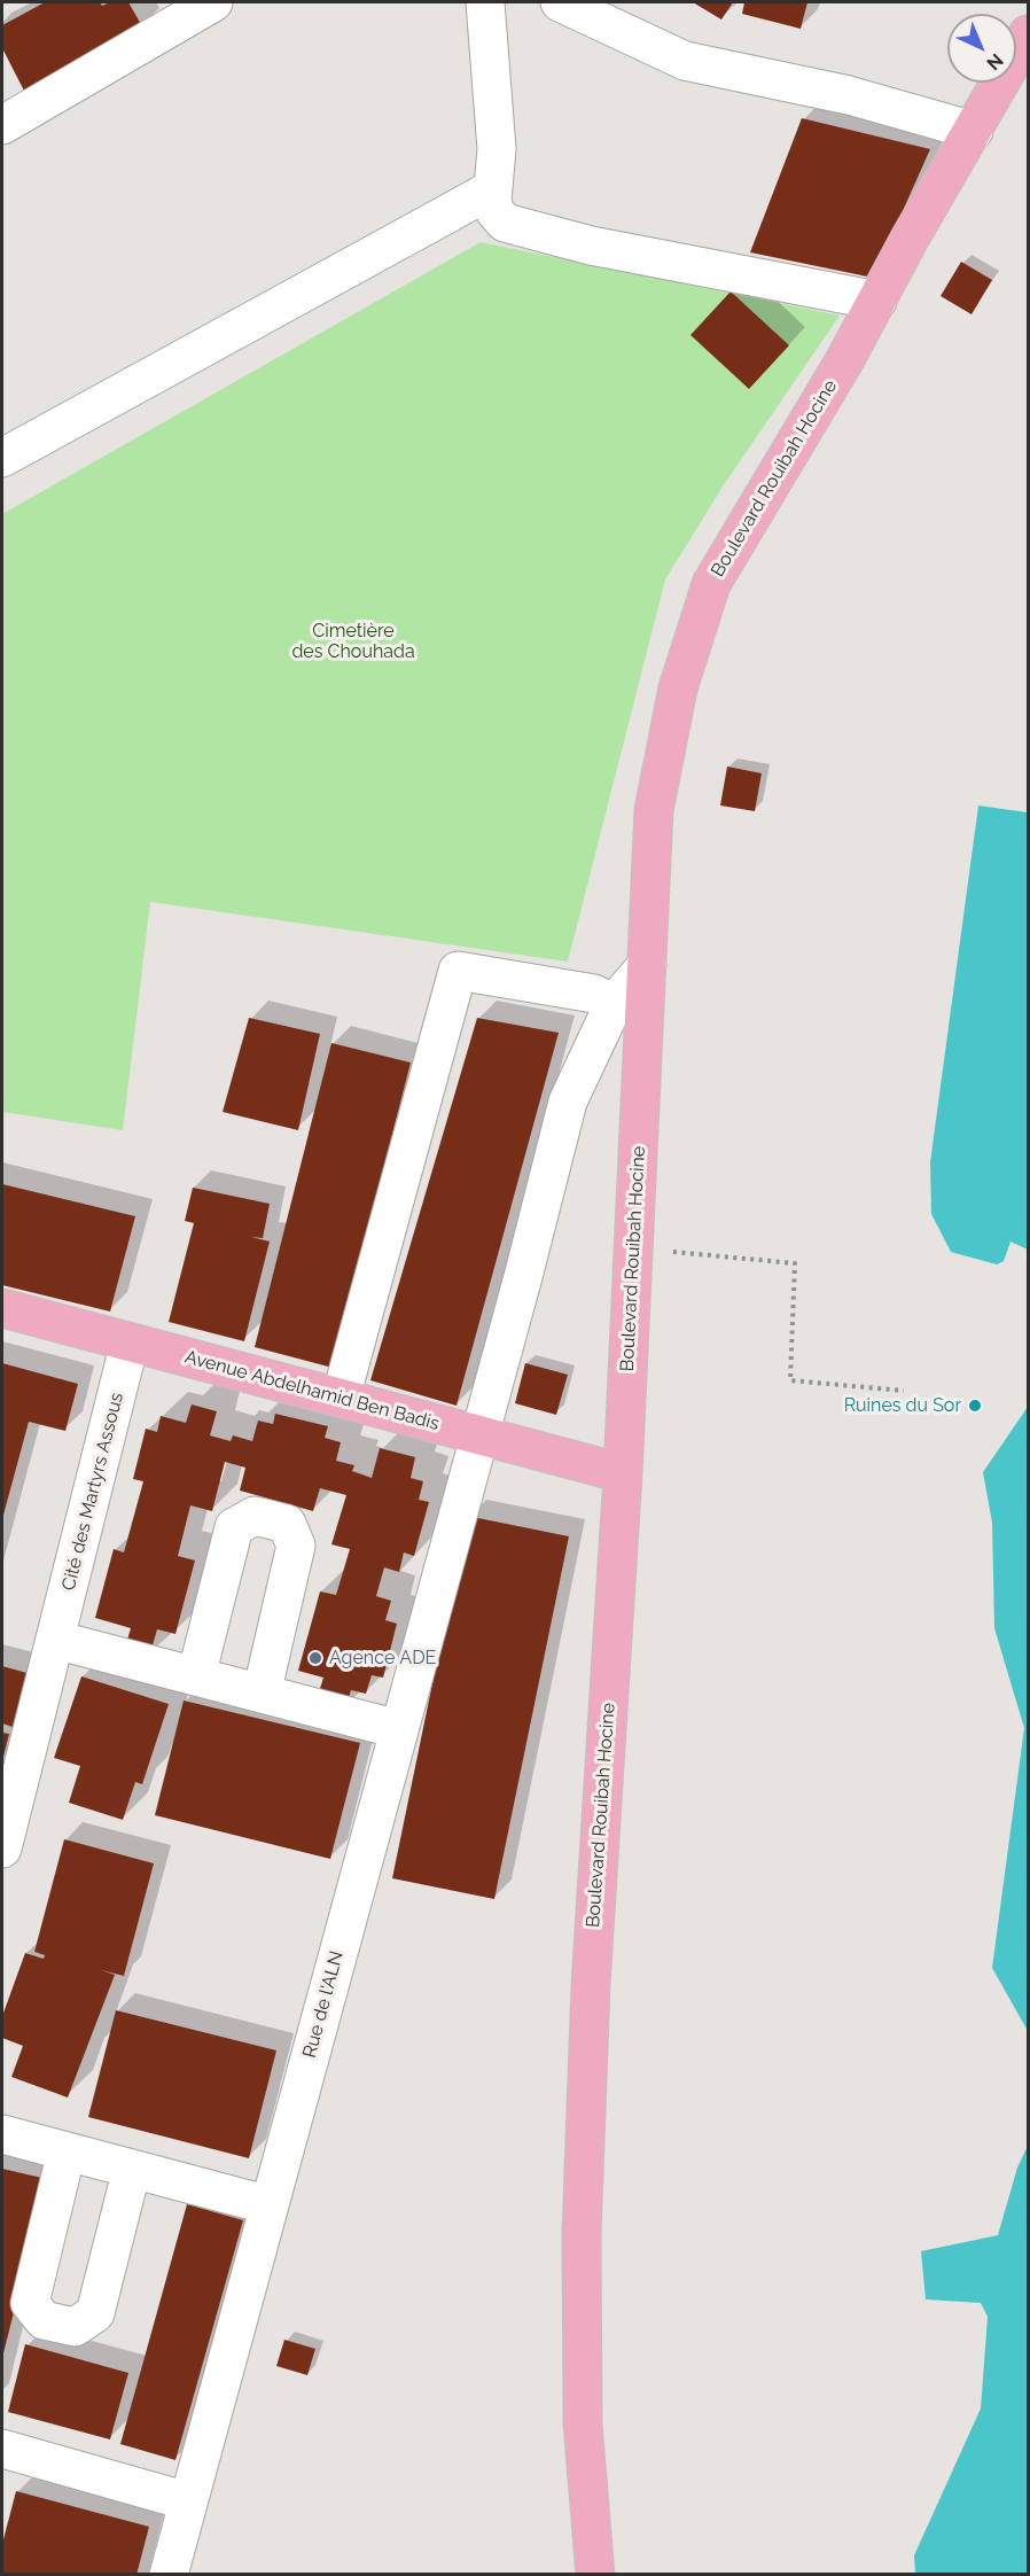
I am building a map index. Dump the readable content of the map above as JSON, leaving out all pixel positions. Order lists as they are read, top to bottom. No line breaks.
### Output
{"streets":{"main road":["Boulevard Rouibah Hocine","Avenue Abdelhamid Ben Badis"],"street":["Cité des Martyrs Assous","Rue de l'ALN"]},"crossings":[["Boulevard Rouibah Hocine","Avenue Abdelhamid Ben Badis"],["Boulevard Rouibah Hocine","Rue de l'ALN"],["Avenue Abdelhamid Ben Badis","Cité des Martyrs Assous"],["Avenue Abdelhamid Ben Badis","Rue de l'ALN"]],"parks":["Cimetière des Chouhada"],"places":["Ruines du Sor","Agence ADE"],"north":"bottom right"}
